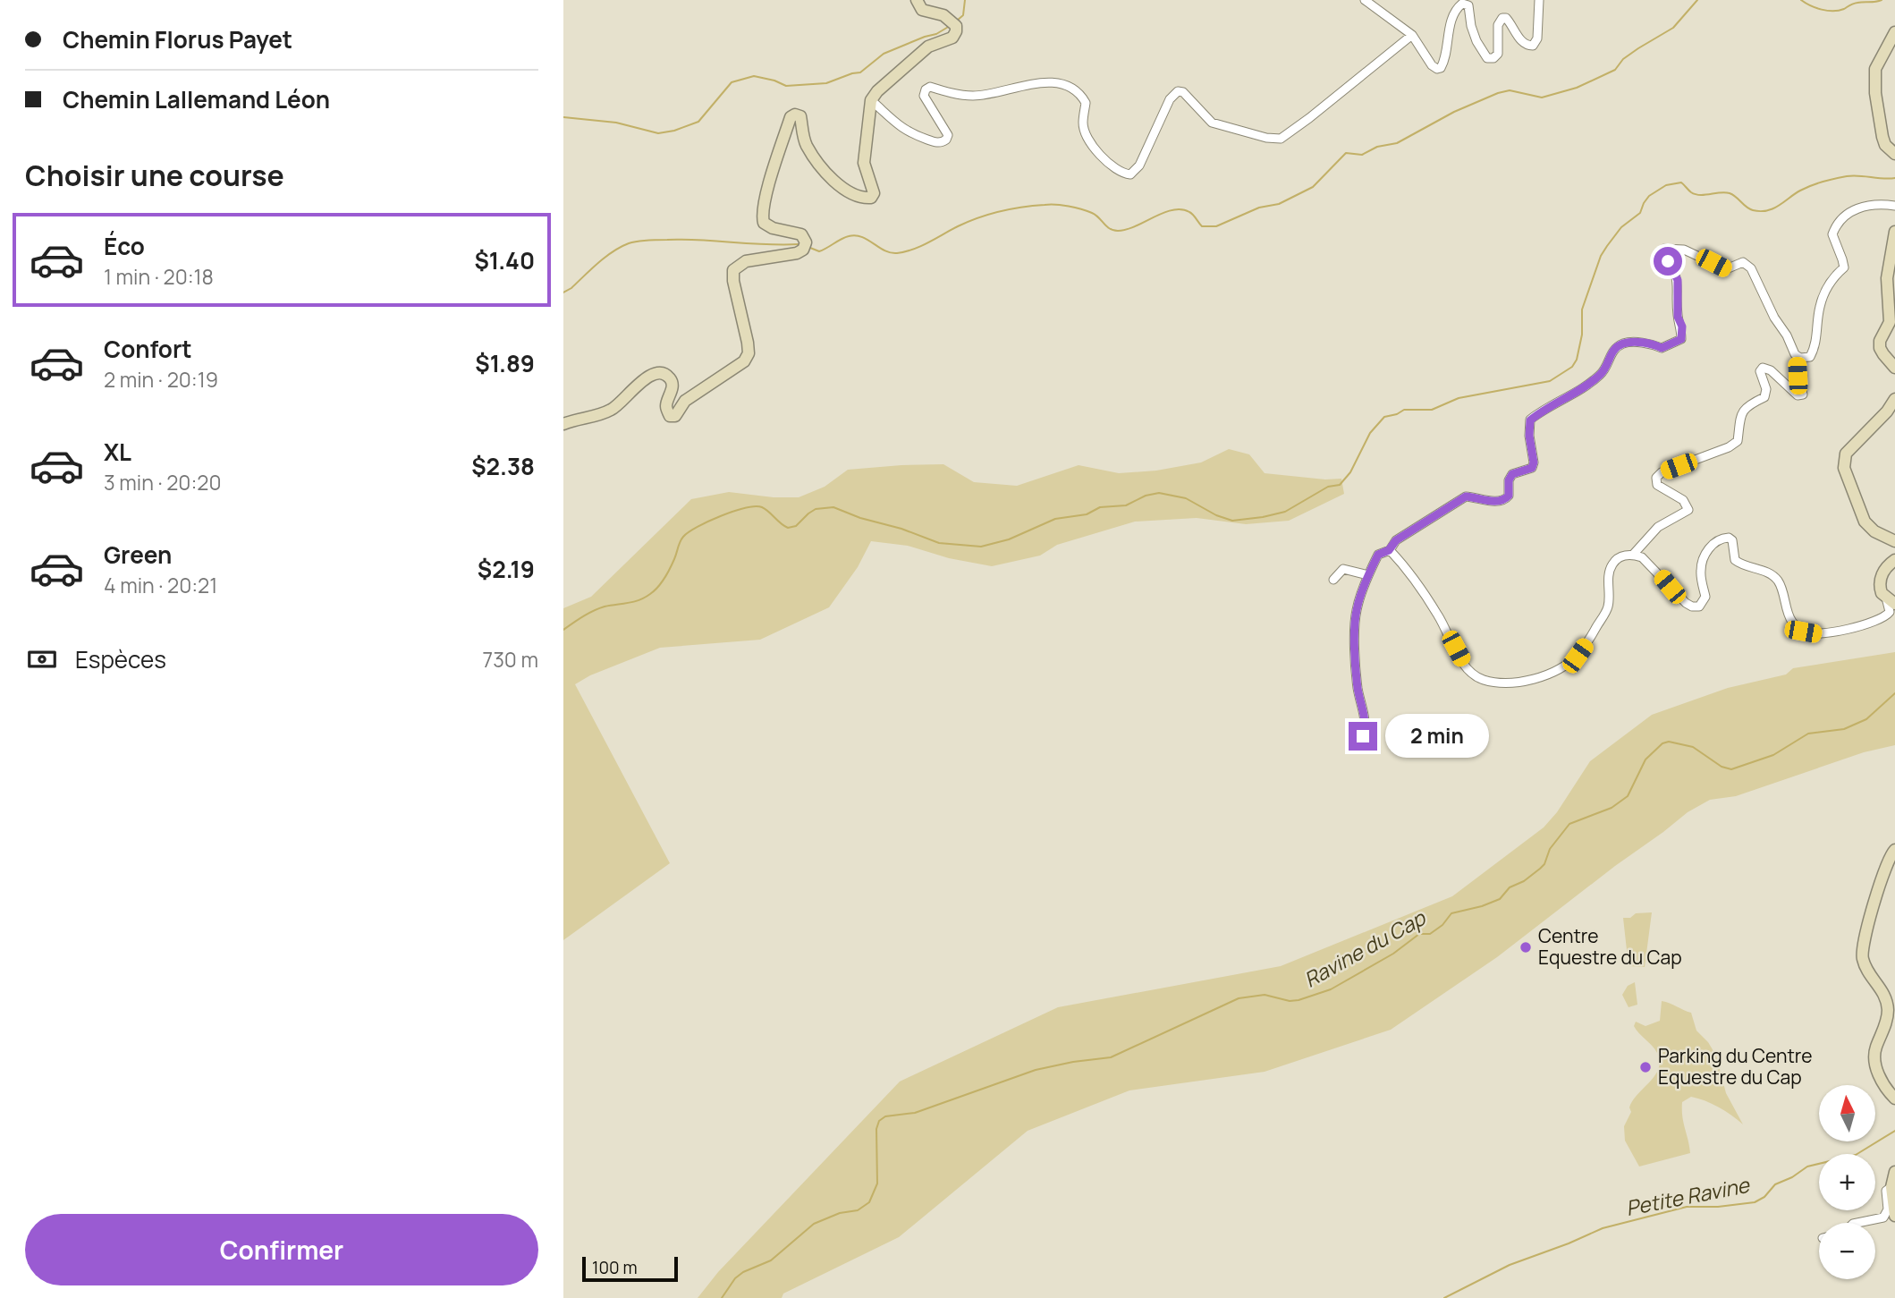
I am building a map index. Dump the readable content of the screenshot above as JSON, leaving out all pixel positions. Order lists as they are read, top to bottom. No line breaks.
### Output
{"water":["Ravine du Cap","Petite Ravine"],"places":["Centre Equestre du Cap","Parking du Centre Equestre du Cap"],"scale_bar":"100 m","north":"top","page":{"banner":["Chemin Florus Payet","Chemin Lallemand Léon"],"heading":"Choisir une course","list":[{"name":"Éco","note":"1 min · 20:18","value":"$1.40"},{"name":"Confort","note":"2 min · 20:19","value":"$1.89"},{"name":"XL","note":"3 min · 20:20","value":"$2.38"},{"name":"Green","note":"4 min · 20:21","value":"$2.19"}],"pay":["Espèces","730 m"],"bubble":"2 min","map_buttons":["+","−"],"buttons":"Confirmer","scale":"100 m"}}
